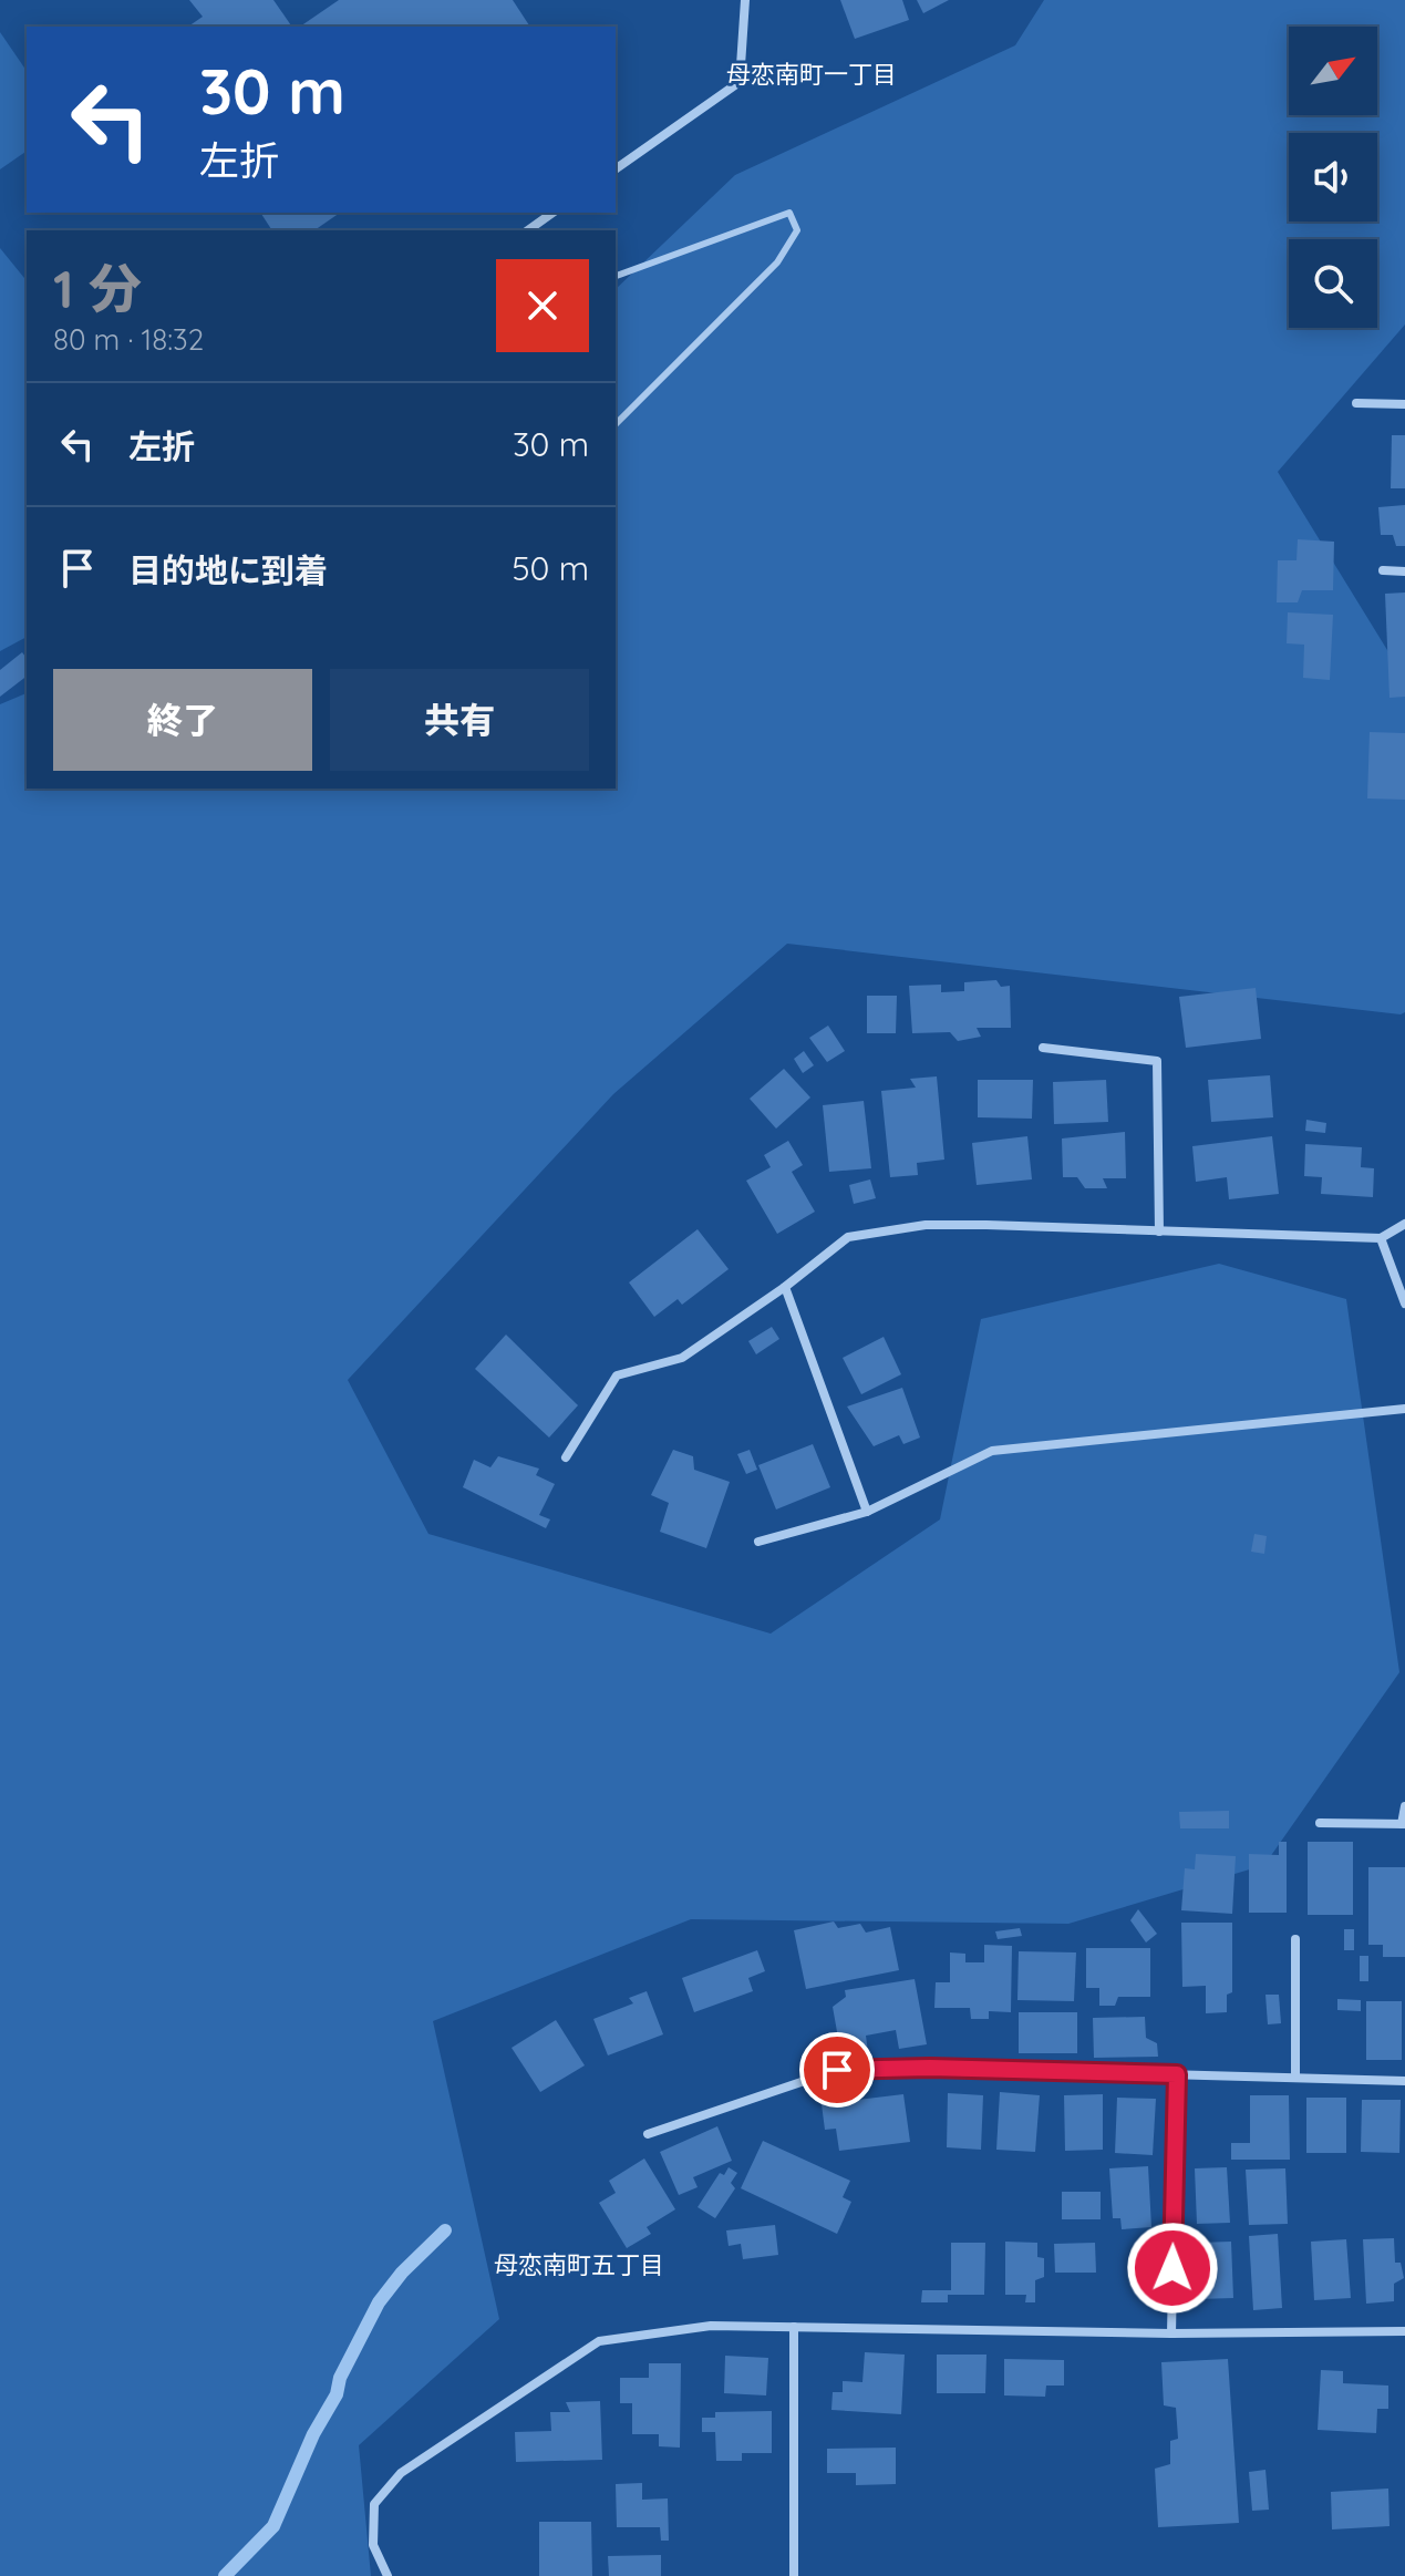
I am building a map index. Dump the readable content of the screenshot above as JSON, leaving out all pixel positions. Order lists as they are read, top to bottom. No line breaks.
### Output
{"districts":["母恋南町一丁目","母恋南町五丁目"],"north":"top right","page":{"turn":["30 m","左折"],"heading":["1 分","80 m · 18:32"],"list":[{"name":"左折","value":"30 m"},{"name":"目的地に到着","value":"50 m"}],"buttons":["終了","共有"]}}
